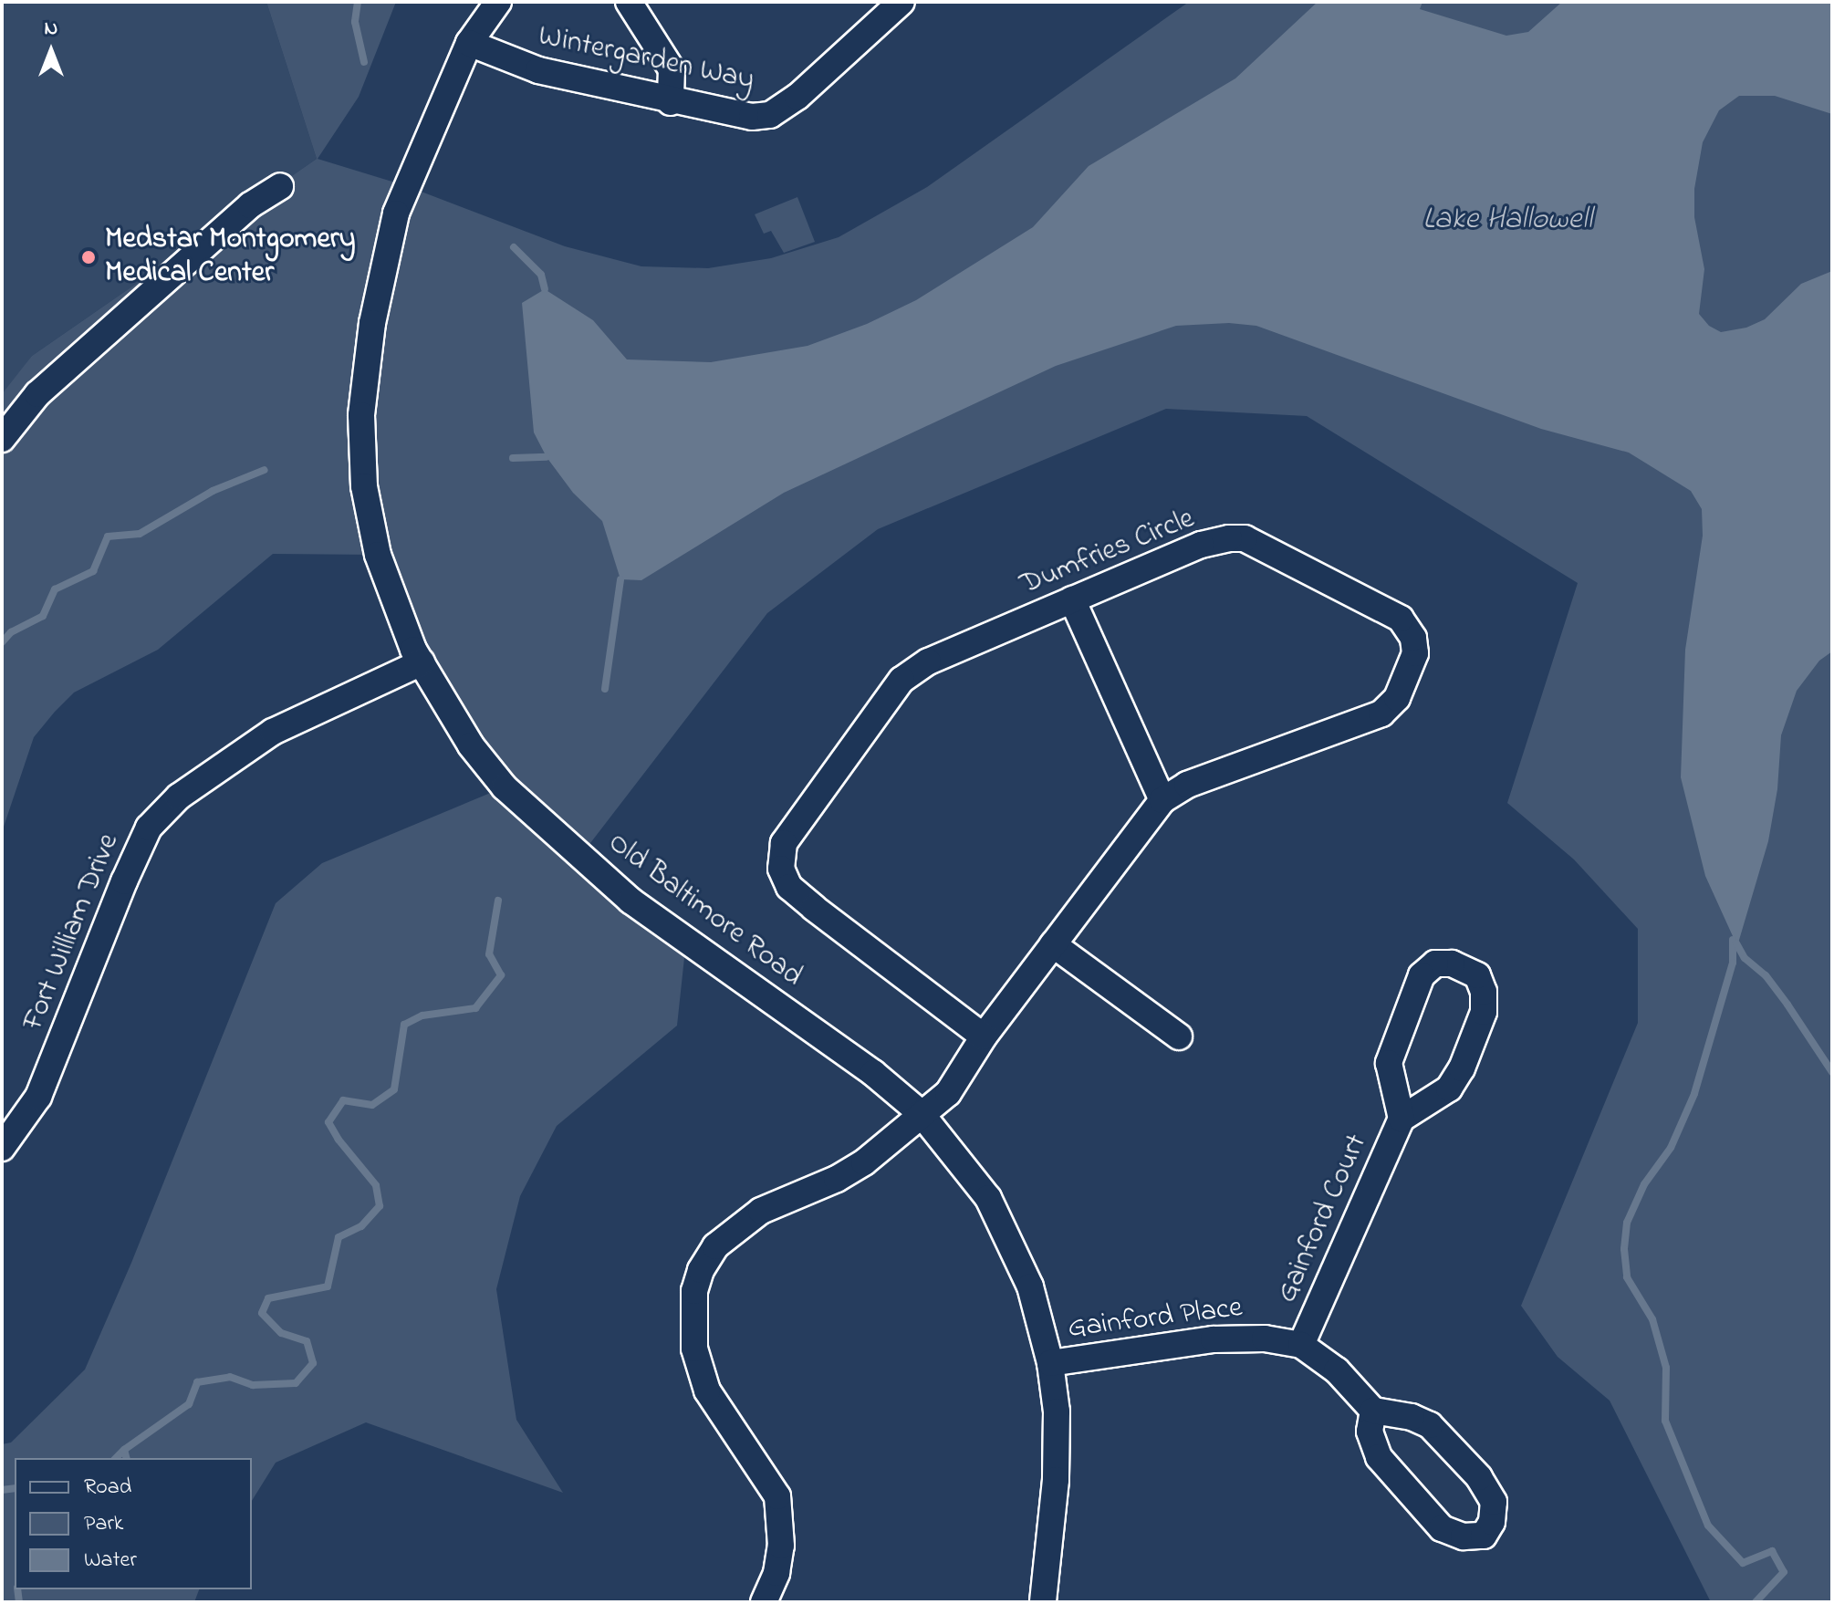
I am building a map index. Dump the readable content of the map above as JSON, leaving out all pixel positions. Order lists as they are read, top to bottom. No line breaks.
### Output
{"streets":{"street":["Wintergarden Way","Dumfries Circle","Old Baltimore Road","Fort William Drive","Gainford Court","Gainford Place"]},"crossings":[["Wintergarden Way","Old Baltimore Road"],["Dumfries Circle","Old Baltimore Road"],["Old Baltimore Road","Fort William Drive"],["Old Baltimore Road","Gainford Place"],["Gainford Court","Gainford Place"]],"water":["Lake Hallowell"],"places":["Medstar Montgomery Medical Center"],"legend":["Road","Park","Water"],"north":"top"}
